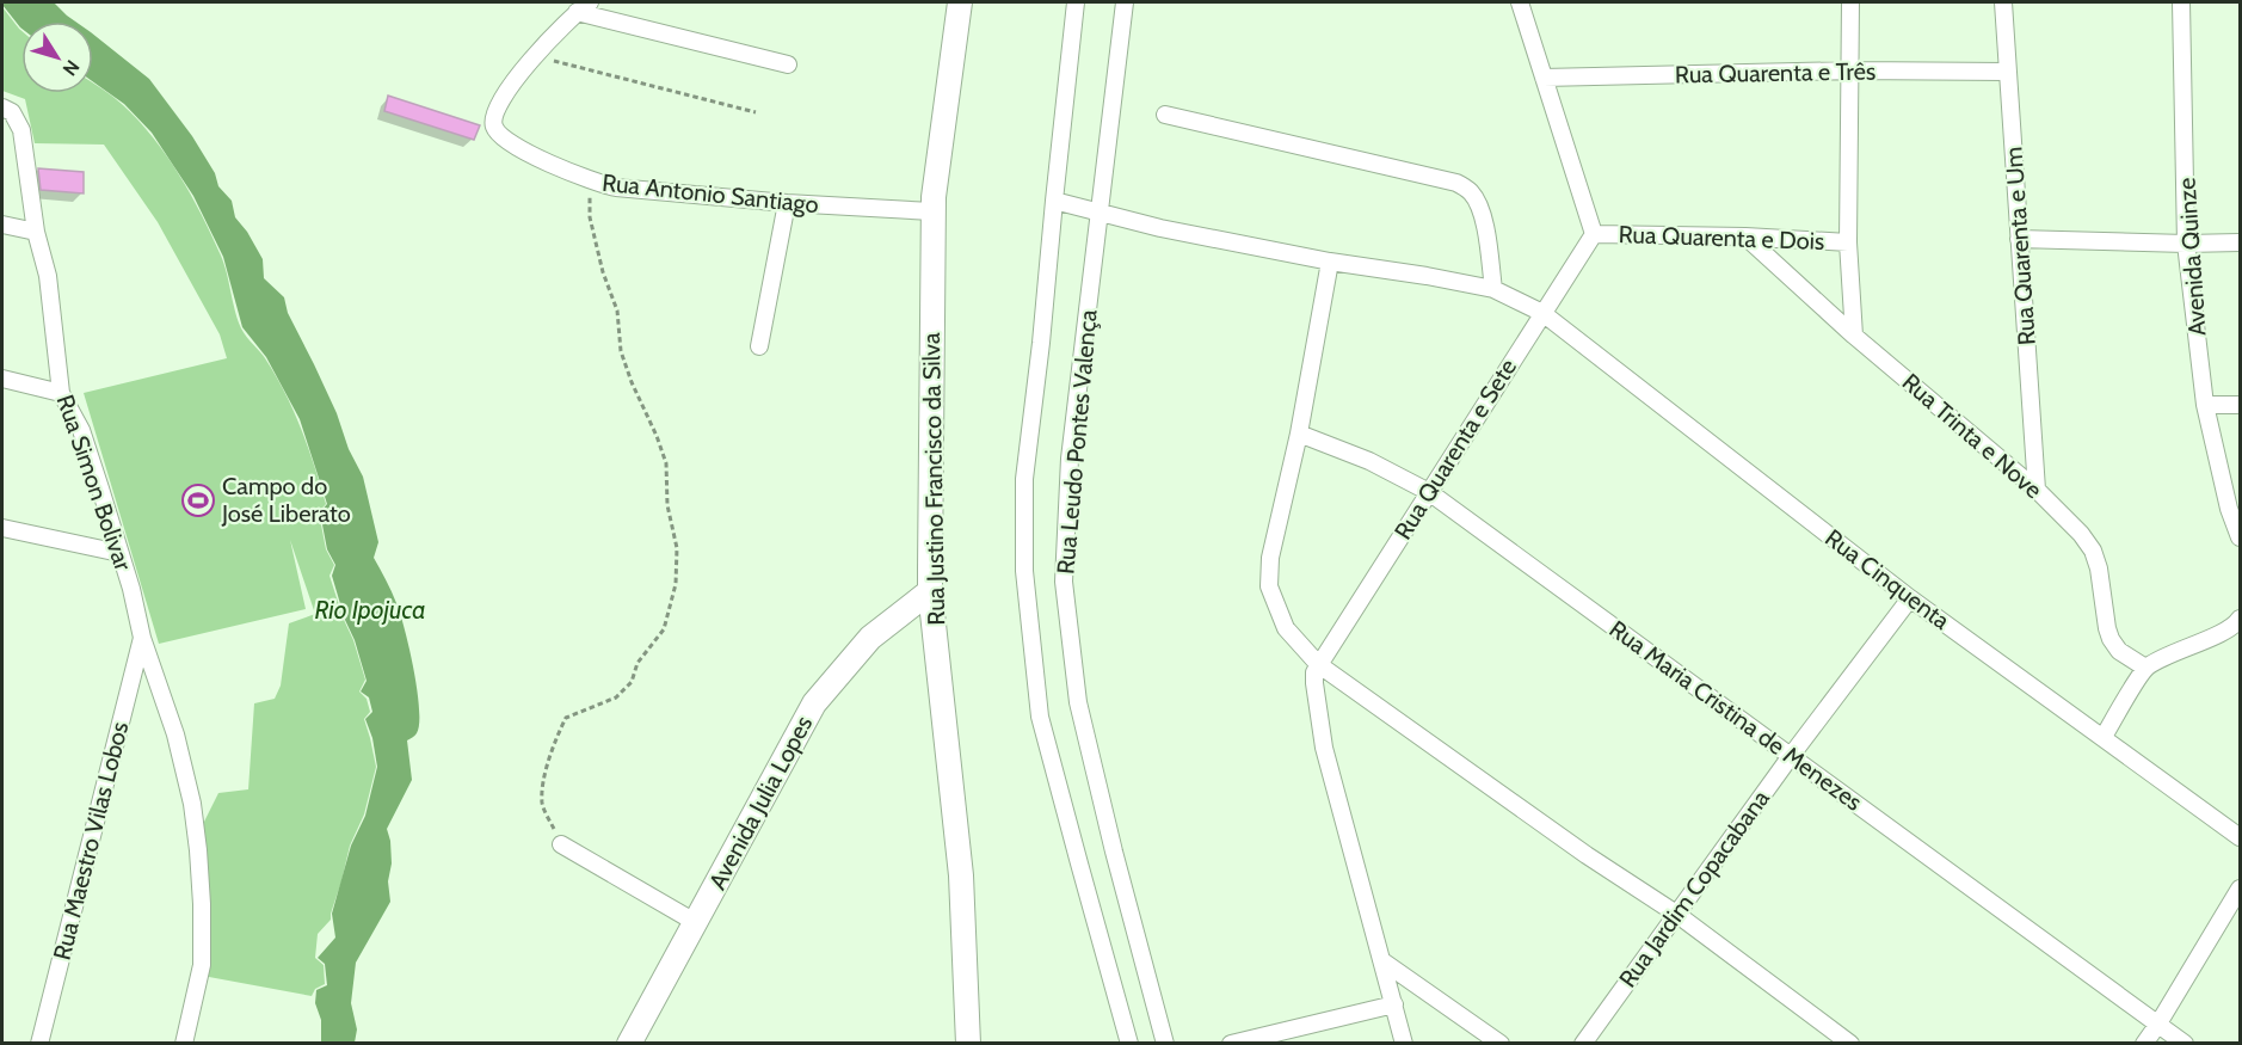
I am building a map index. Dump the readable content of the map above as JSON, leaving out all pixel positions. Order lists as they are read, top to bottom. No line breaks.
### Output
{"streets":{"main road":["Rua Justino Francisco da Silva","Avenida Julia Lopes"],"street":["Rua Quarenta e Três","Rua Antonio Santiago","Rua Quarenta e Dois","Rua Quarenta e Um","Avenida Quinze","Rua Trinta e Nove","Rua Leudo Pontes Valença","Rua Quarenta e Sete","Rua Simon Bolivar","Rua Cinquenta","Rua Maria Cristina de Menezes","Rua Maestro Vilas Lobos","Rua Jardim Copacabana"]},"crossings":[["Rua Quarenta e Três","Rua Quarenta e Um"],["Rua Antonio Santiago","Rua Justino Francisco da Silva"],["Rua Quarenta e Dois","Rua Trinta e Nove"],["Rua Quarenta e Dois","Rua Quarenta e Sete"],["Rua Quarenta e Um","Rua Trinta e Nove"],["Rua Leudo Pontes Valença","Rua Cinquenta"],["Rua Quarenta e Sete","Rua Cinquenta"],["Rua Quarenta e Sete","Rua Maria Cristina de Menezes"],["Rua Justino Francisco da Silva","Avenida Julia Lopes"],["Rua Simon Bolivar","Rua Maestro Vilas Lobos"],["Rua Cinquenta","Rua Jardim Copacabana"],["Rua Maria Cristina de Menezes","Rua Jardim Copacabana"]],"water":["Rio Ipojuca"],"places":{"sports":["Campo do José Liberato"]},"north":"bottom right"}
